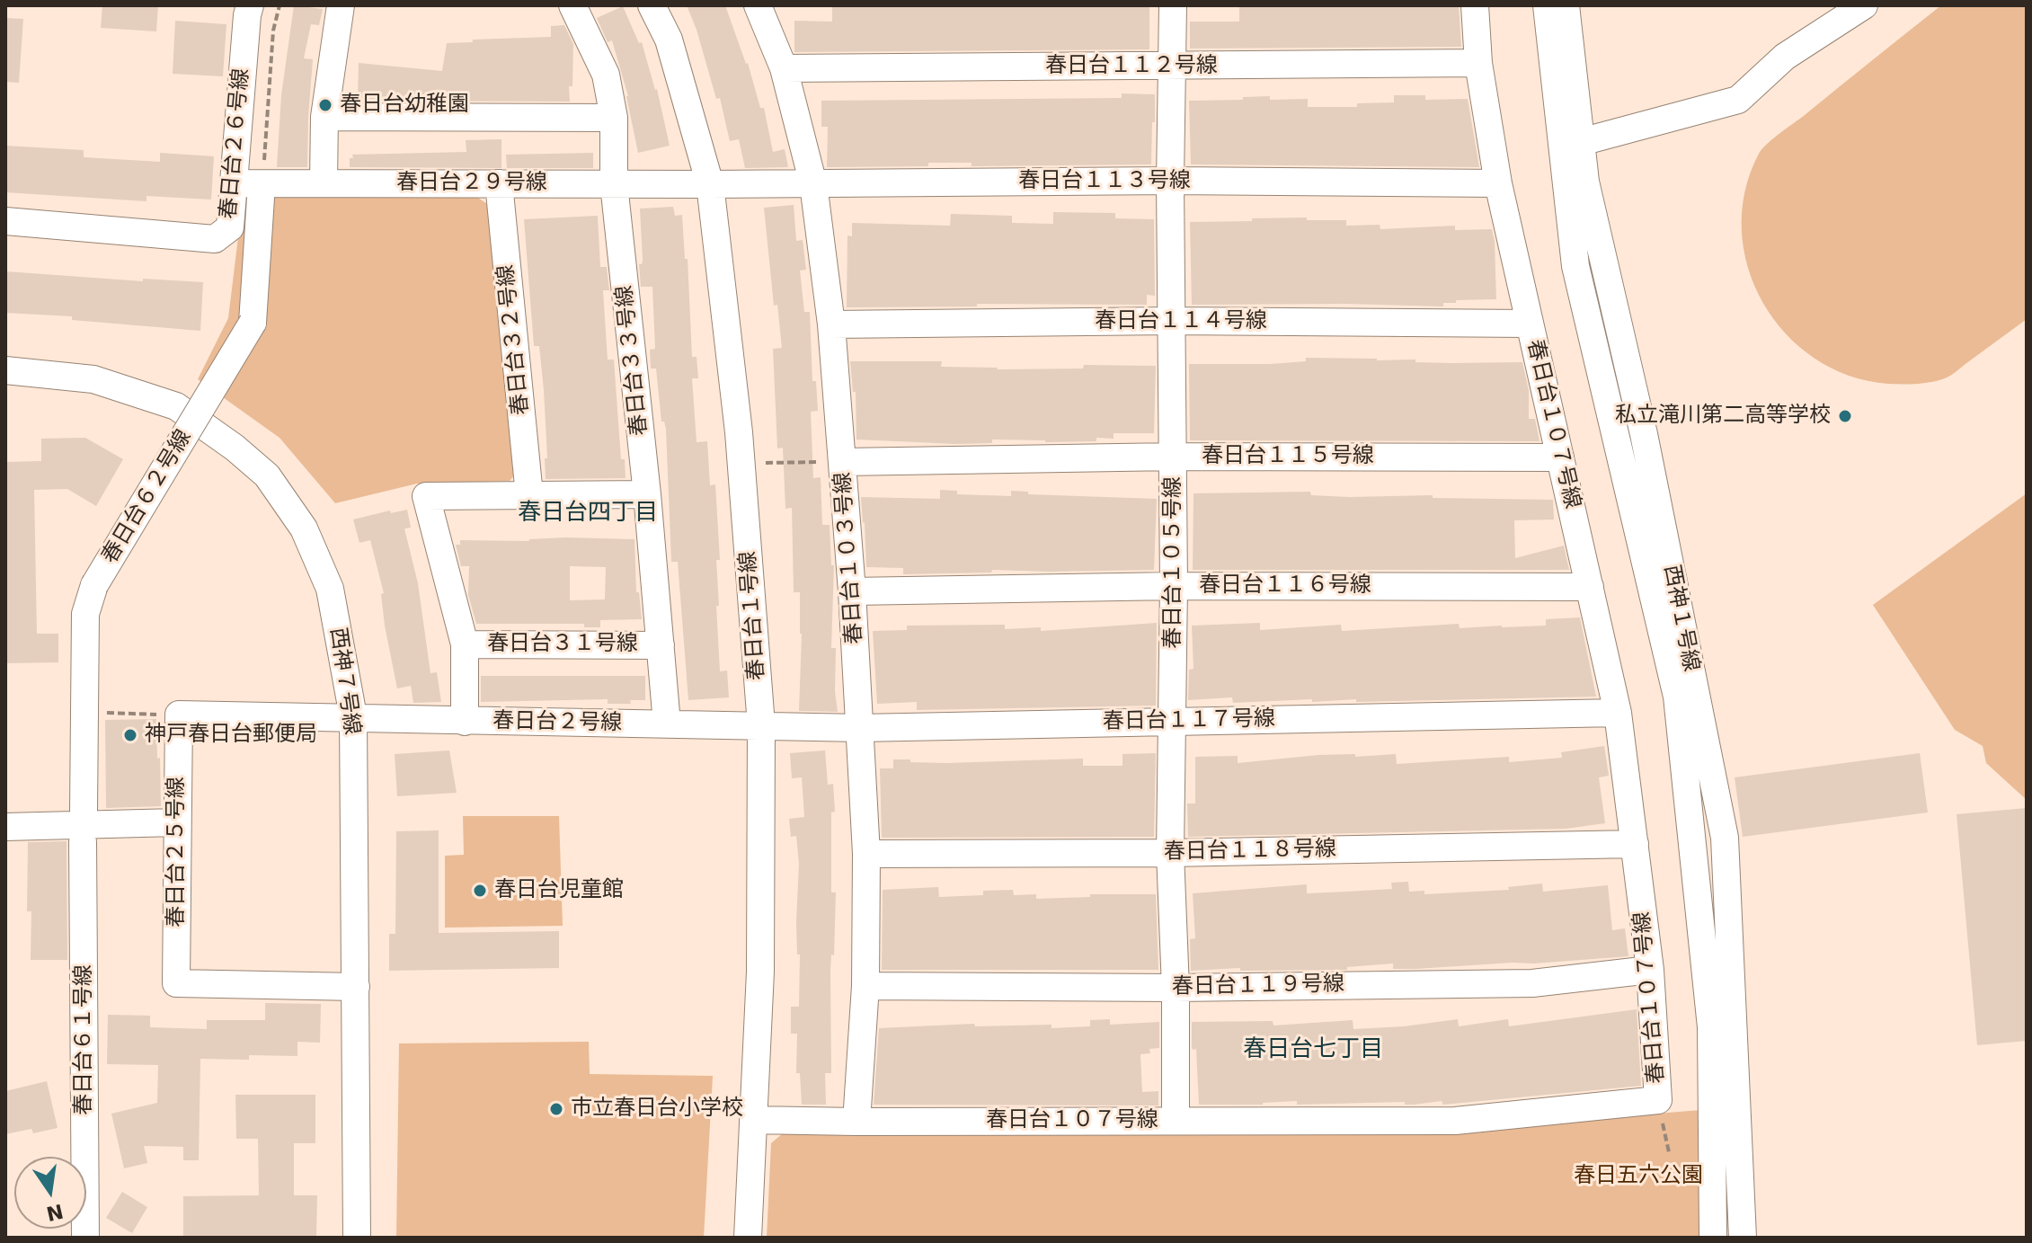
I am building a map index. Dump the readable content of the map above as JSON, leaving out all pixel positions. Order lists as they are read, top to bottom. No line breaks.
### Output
{"streets":{"street":["春日台１１２号線","春日台２６号線","春日台１１３号線","春日台２９号線","春日台１１４号線","春日台３２号線","春日台３３号線","春日台１０７号線","春日台１１５号線","春日台６２号線","春日台１０３号線","春日台１０５号線","春日台１１６号線","春日台１号線","西神１号線","春日台３１号線","西神７号線","春日台１１７号線","春日台２号線","春日台１１８号線","春日台２５号線","春日台１１９号線","春日台６１号線"]},"crossings":[["春日台１１２号線","春日台１０７号線"],["春日台１１２号線","春日台１０３号線"],["春日台１１２号線","春日台１０５号線"],["春日台２６号線","春日台２９号線"],["春日台１１３号線","春日台２９号線"],["春日台１１３号線","春日台１０７号線"],["春日台１１３号線","春日台１０３号線"],["春日台１１３号線","春日台１０５号線"],["春日台１１３号線","春日台１号線"],["春日台２９号線","春日台３２号線"],["春日台２９号線","春日台３３号線"],["春日台２９号線","春日台６２号線"],["春日台２９号線","春日台１号線"],["春日台１１４号線","春日台１０７号線"],["春日台１１４号線","春日台１０３号線"],["春日台１１４号線","春日台１０５号線"],["春日台３３号線","春日台３１号線"],["春日台３３号線","春日台２号線"],["春日台１０７号線","春日台１１５号線"],["春日台１０７号線","春日台１０３号線"],["春日台１０７号線","春日台１０５号線"],["春日台１０７号線","春日台１１６号線"],["春日台１０７号線","春日台１号線"],["春日台１０７号線","春日台１１７号線"],["春日台１０７号線","春日台１１８号線"],["春日台１０７号線","春日台１１９号線"],["春日台１１５号線","春日台１０３号線"],["春日台１１５号線","春日台１０５号線"],["春日台１０３号線","春日台１１６号線"],["春日台１０３号線","春日台１１７号線"],["春日台１０３号線","春日台１１８号線"],["春日台１０３号線","春日台１１９号線"],["春日台１０５号線","春日台１１６号線"],["春日台１０５号線","春日台１１７号線"],["春日台１０５号線","春日台１１８号線"],["春日台１０５号線","春日台１１９号線"],["春日台１号線","春日台１１７号線"],["春日台１号線","春日台２号線"],["西神７号線","春日台２号線"],["西神７号線","春日台２５号線"],["春日台１１７号線","春日台２号線"]],"districts":["春日台四丁目","春日台七丁目"],"parks":["春日五六公園"],"places":["春日台幼稚園","私立滝川第二高等学校","神戸春日台郵便局","春日台児童館","市立春日台小学校"],"north":"bottom"}
